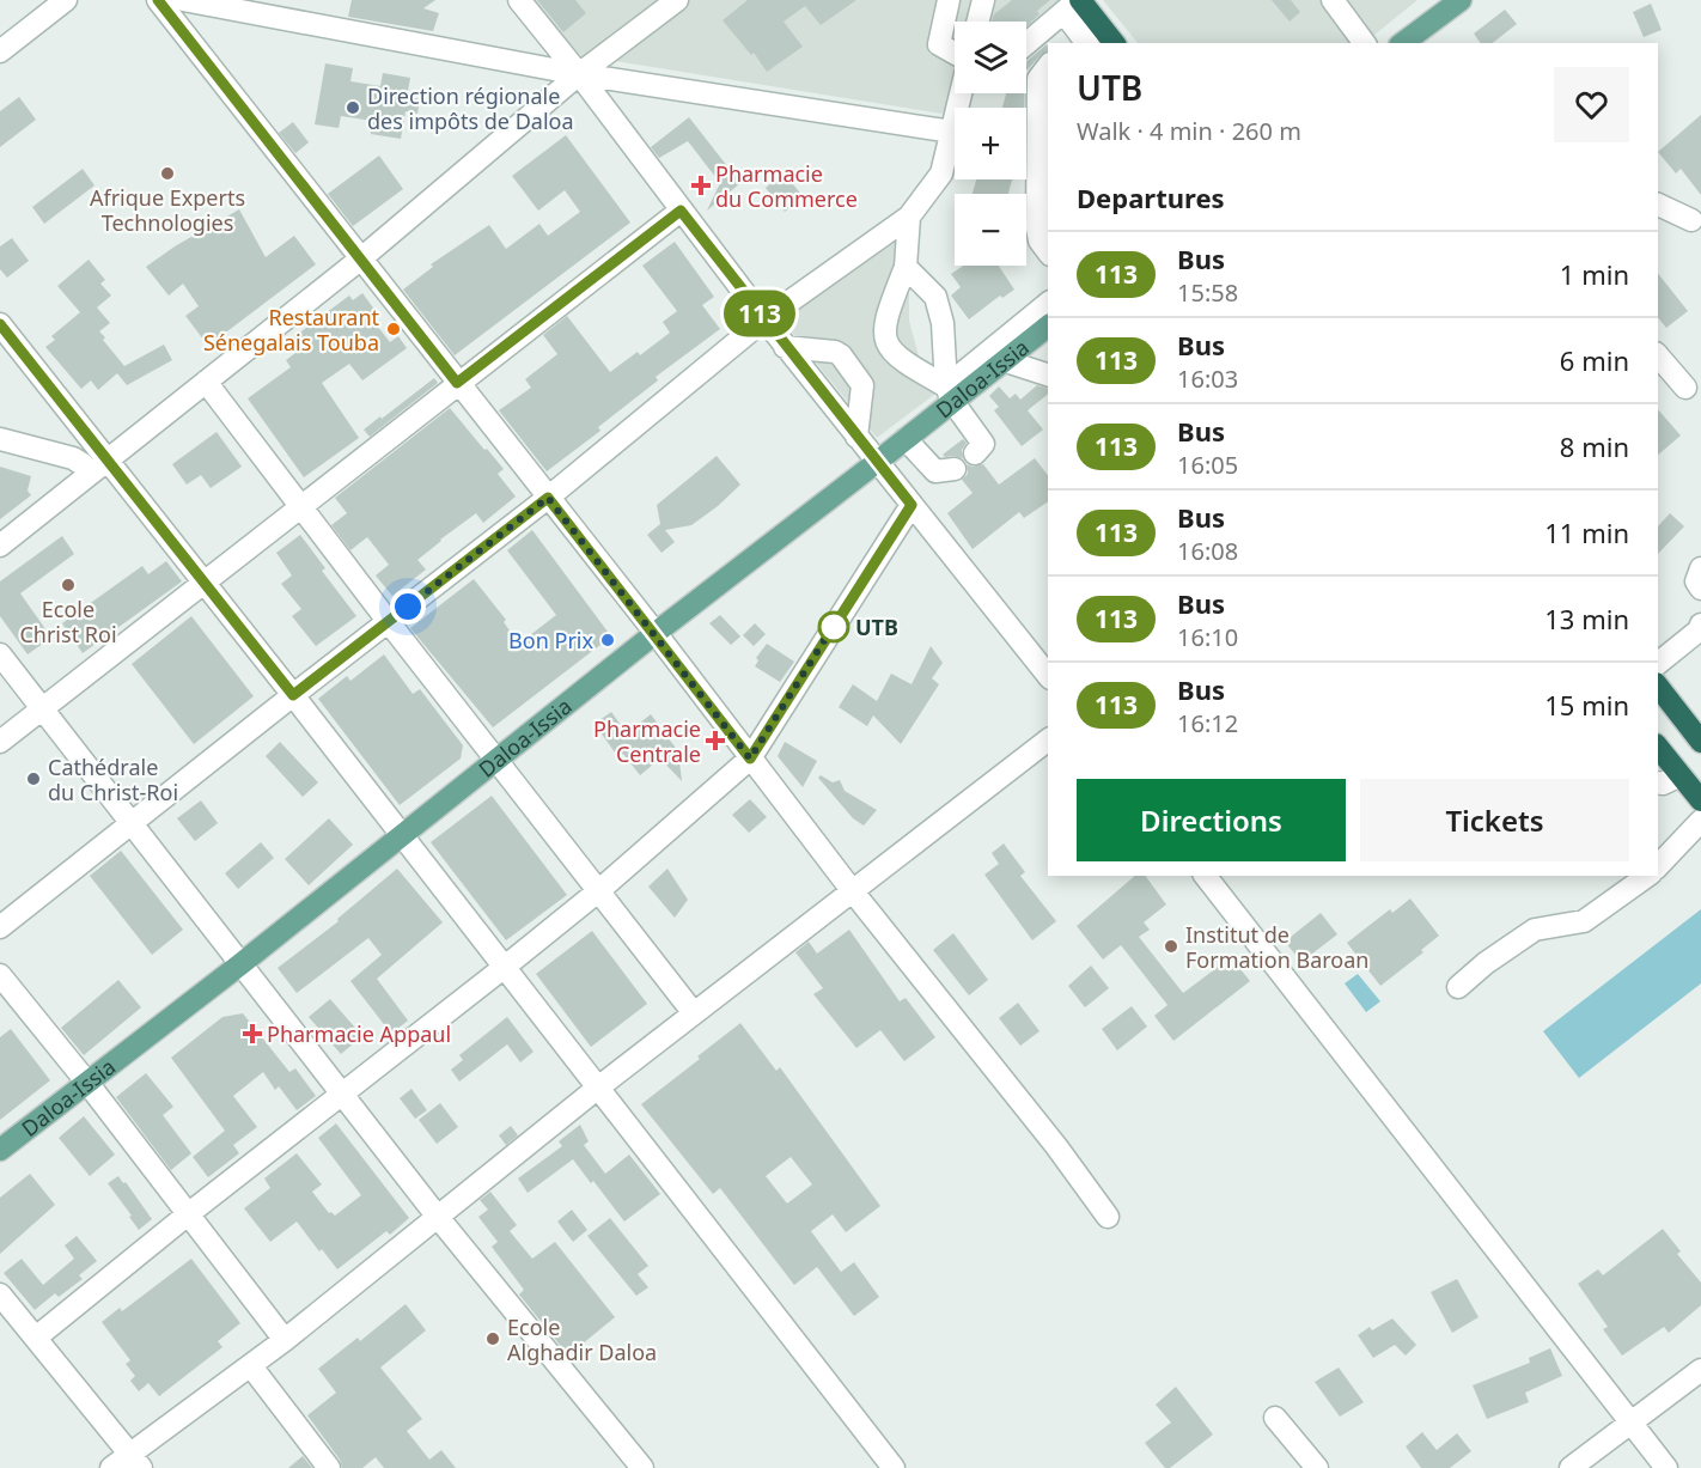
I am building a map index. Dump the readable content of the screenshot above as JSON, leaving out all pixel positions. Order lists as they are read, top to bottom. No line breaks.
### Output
{"streets":{"main road":["Daloa-Issia"]},"places":{"other":["Direction régionale des impôts de Daloa","Afrique Experts Technologies","Restaurant Sénegalais Touba","Ecole Christ Roi","UTB","Bon Prix","Cathédrale du Christ-Roi","Institut de Formation Baroan","Ecole Alghadir Daloa"],"health":["Pharmacie du Commerce","Pharmacie Centrale","Pharmacie Appaul"]},"lines":["bus line 113"],"page":{"on_map":"113","map_buttons":["+","−"],"heading":[["UTB","Walk · 4 min · 260 m"],"Departures"],"list":[{"mark":"113","name":"Bus","note":"15:58","value":"1 min"},{"mark":"113","name":"Bus","note":"16:03","value":"6 min"},{"mark":"113","name":"Bus","note":"16:05","value":"8 min"},{"mark":"113","name":"Bus","note":"16:08","value":"11 min"},{"mark":"113","name":"Bus","note":"16:10","value":"13 min"},{"mark":"113","name":"Bus","note":"16:12","value":"15 min"}],"buttons":["Directions","Tickets"]}}
